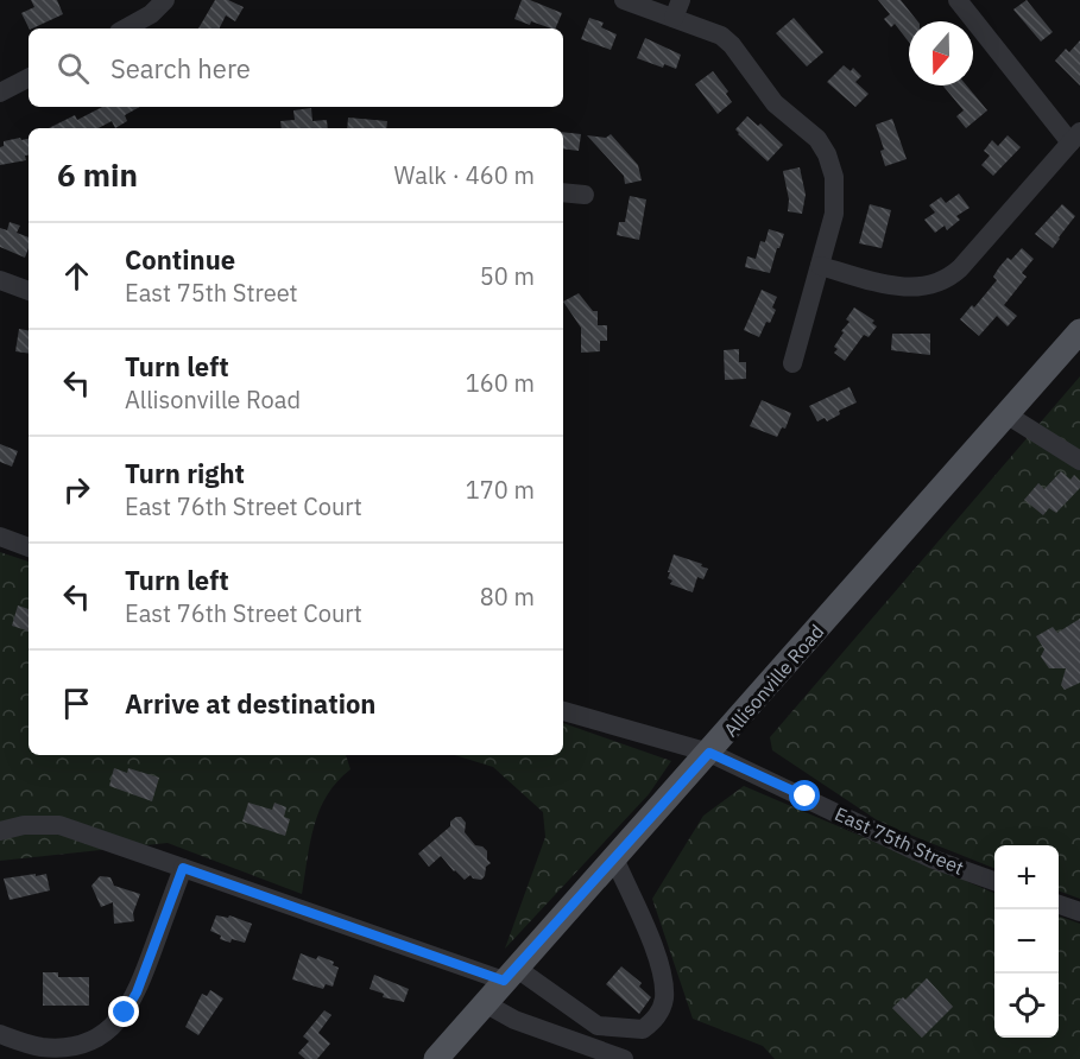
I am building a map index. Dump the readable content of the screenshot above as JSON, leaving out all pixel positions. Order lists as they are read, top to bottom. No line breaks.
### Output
{"streets":{"main road":["Allisonville Road"],"street":["East 75th Street"]},"crossings":[["Allisonville Road","East 75th Street"]],"north":"bottom","page":{"search":"Search here","heading":["6 min","Walk · 460 m"],"list":[["Continue","East 75th Street","50 m"],["Turn left","Allisonville Road","160 m"],["Turn right","East 76th Street Court","170 m"],["Turn left","East 76th Street Court","80 m"],"Arrive at destination"],"map_buttons":["+","−"]}}
